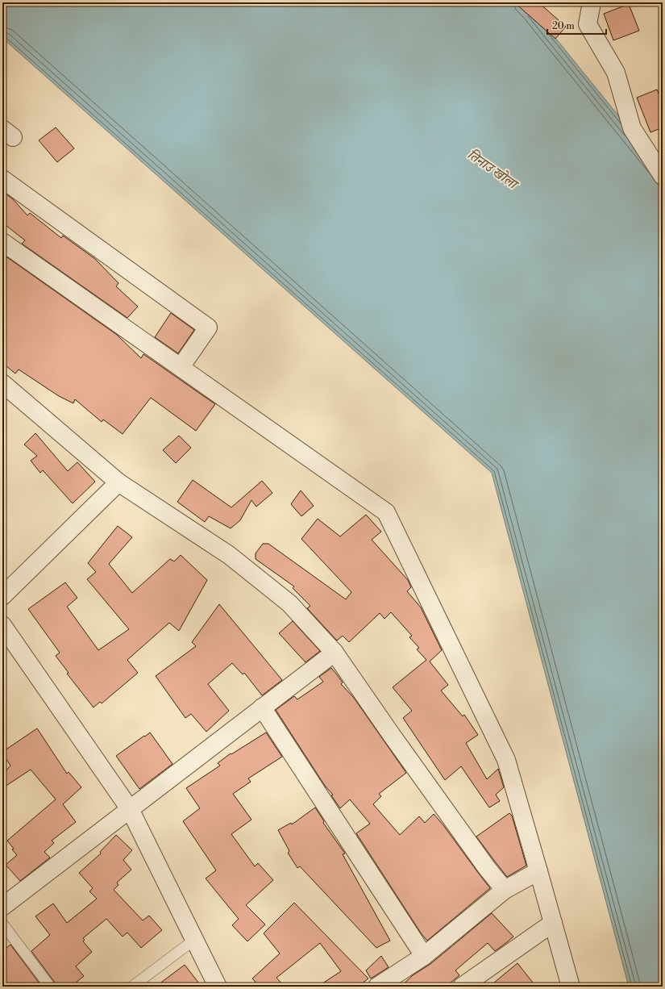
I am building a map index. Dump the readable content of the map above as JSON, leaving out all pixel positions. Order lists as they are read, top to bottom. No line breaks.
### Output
{"water":["तिनाउ खोला"],"scale_bar":"20 m"}
